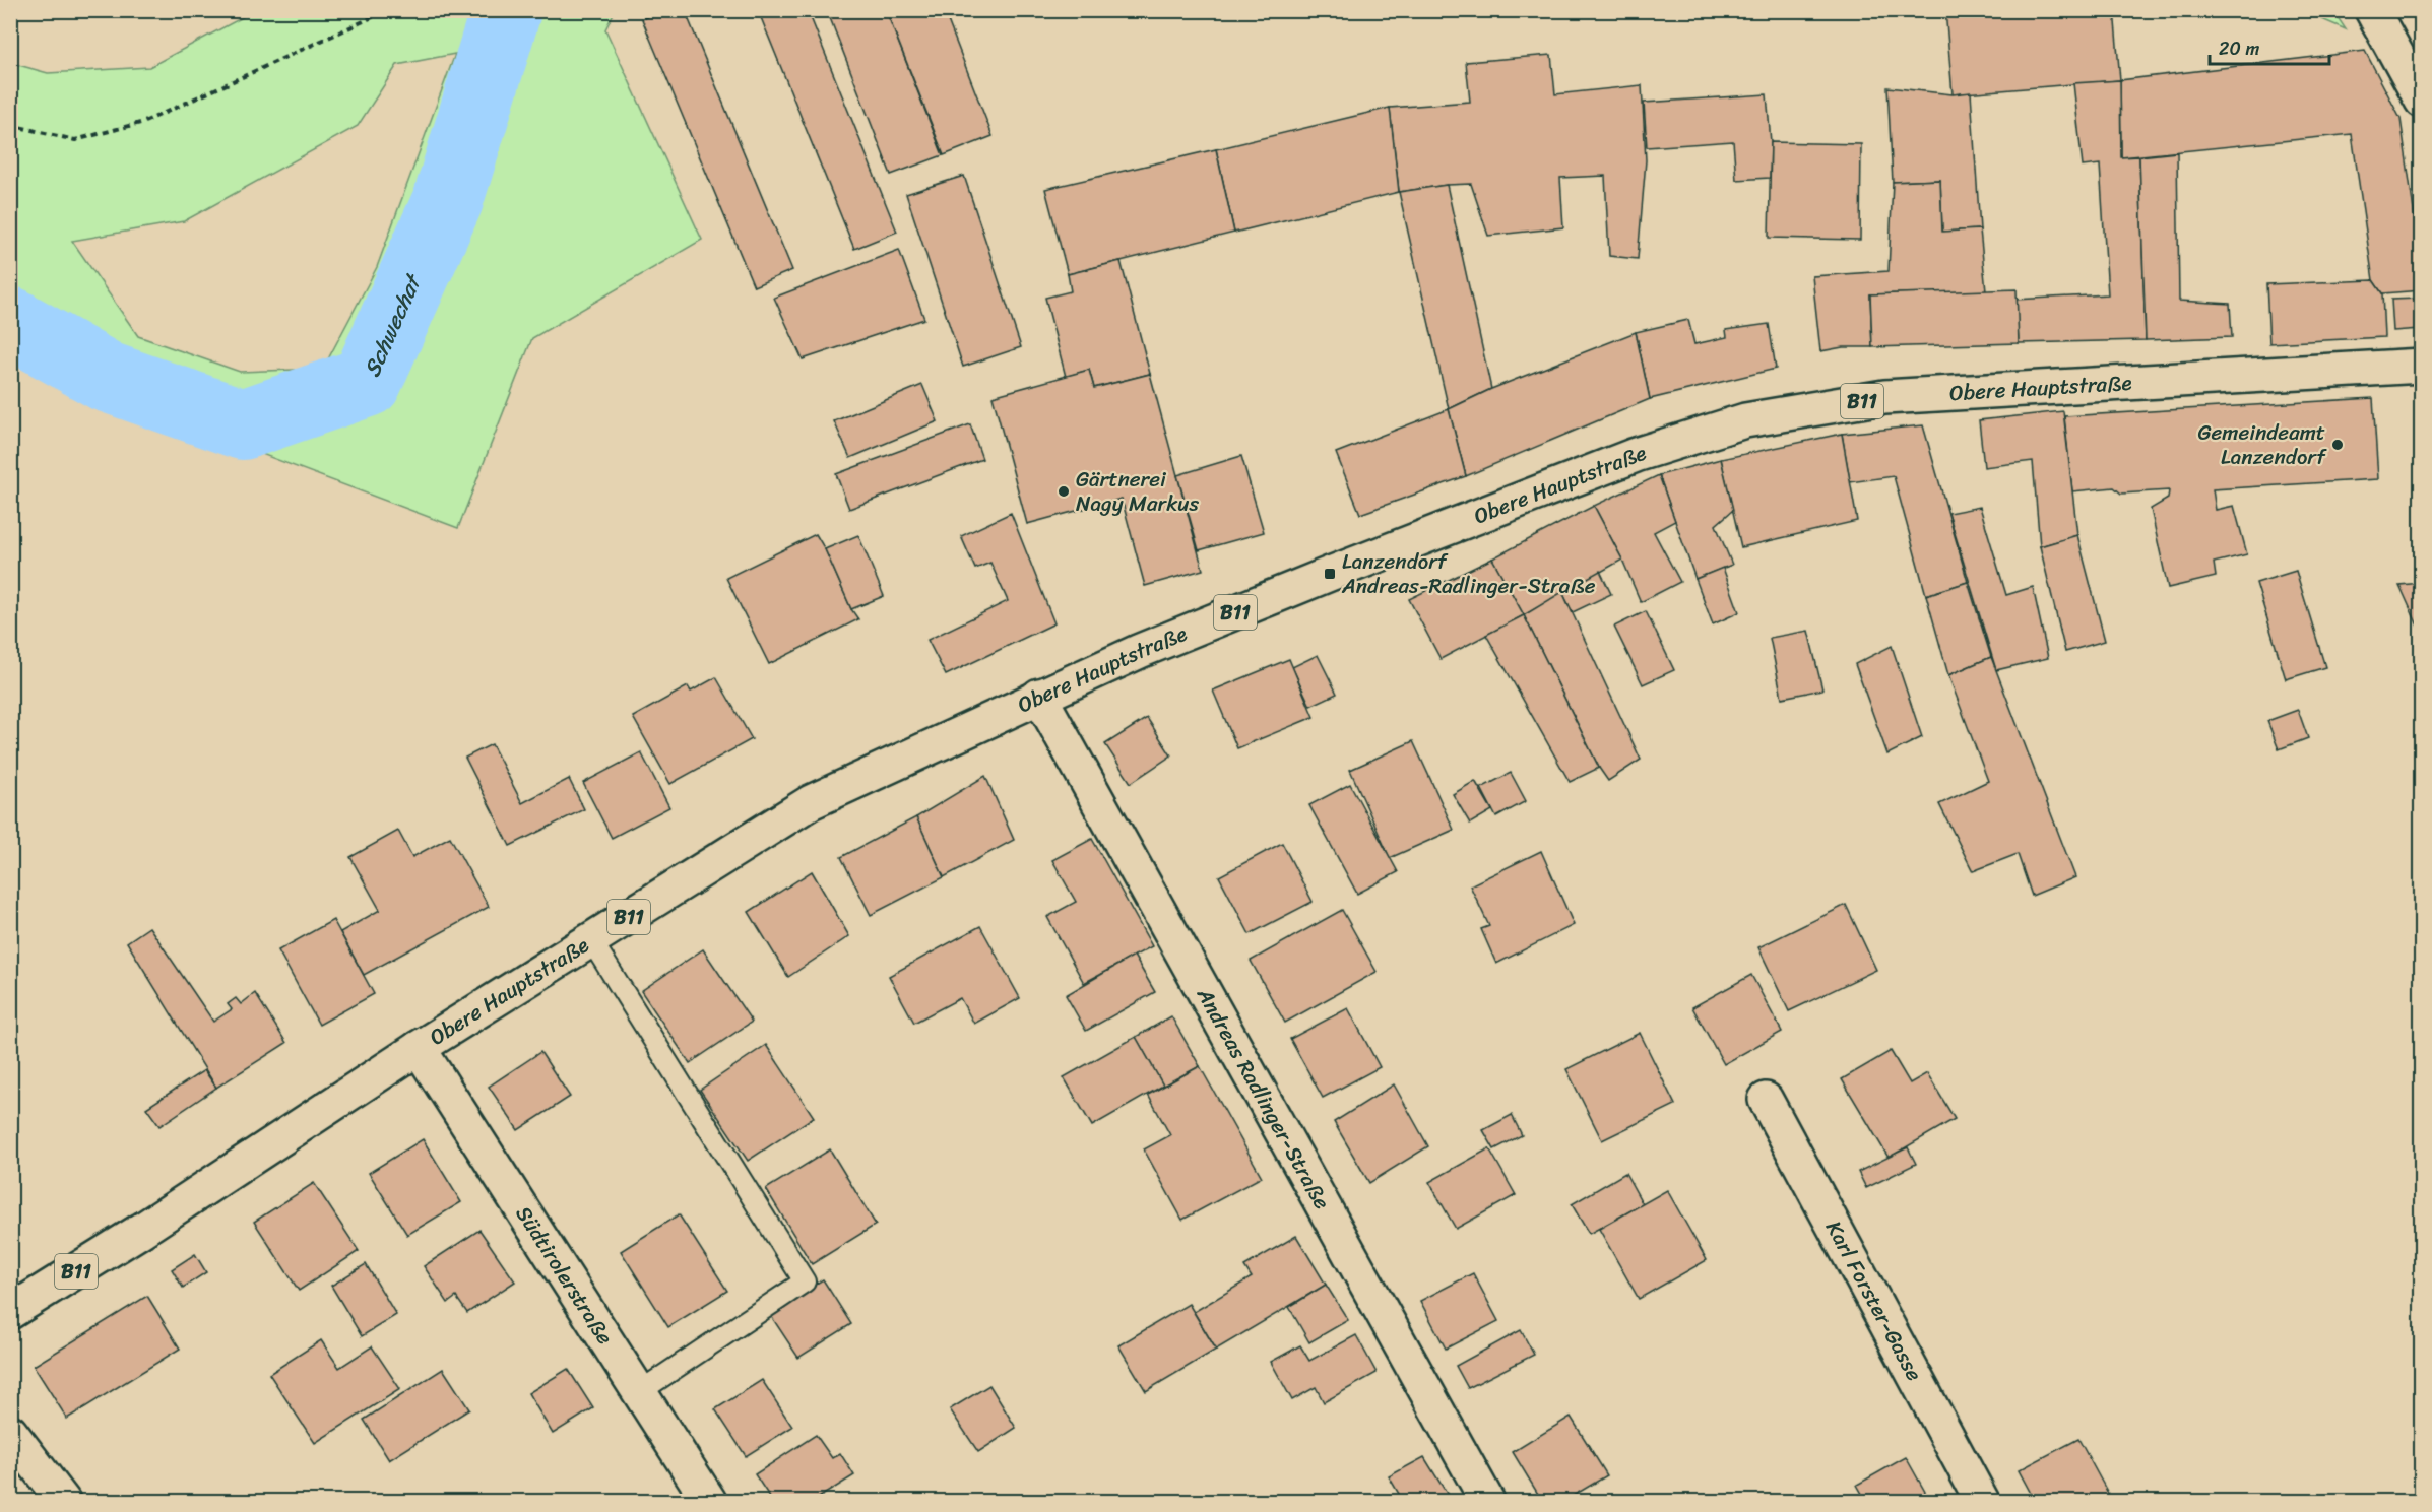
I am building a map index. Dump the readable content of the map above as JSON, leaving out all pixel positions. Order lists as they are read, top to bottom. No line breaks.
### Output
{"streets":{"main road":["Obere Hauptstraße","B11","Andreas Radlinger-Straße","Südtirolerstraße","Karl Forster-Gasse"]},"crossings":[["Obere Hauptstraße","Andreas Radlinger-Straße"],["Obere Hauptstraße","Südtirolerstraße"]],"water":["Schwechat"],"places":{"other":["Gemeindeamt Lanzendorf","Gärtnerei Nagy Markus"],"transit":["Lanzendorf Andreas-Radlinger-Straße"]},"scale_bar":"20 m"}
